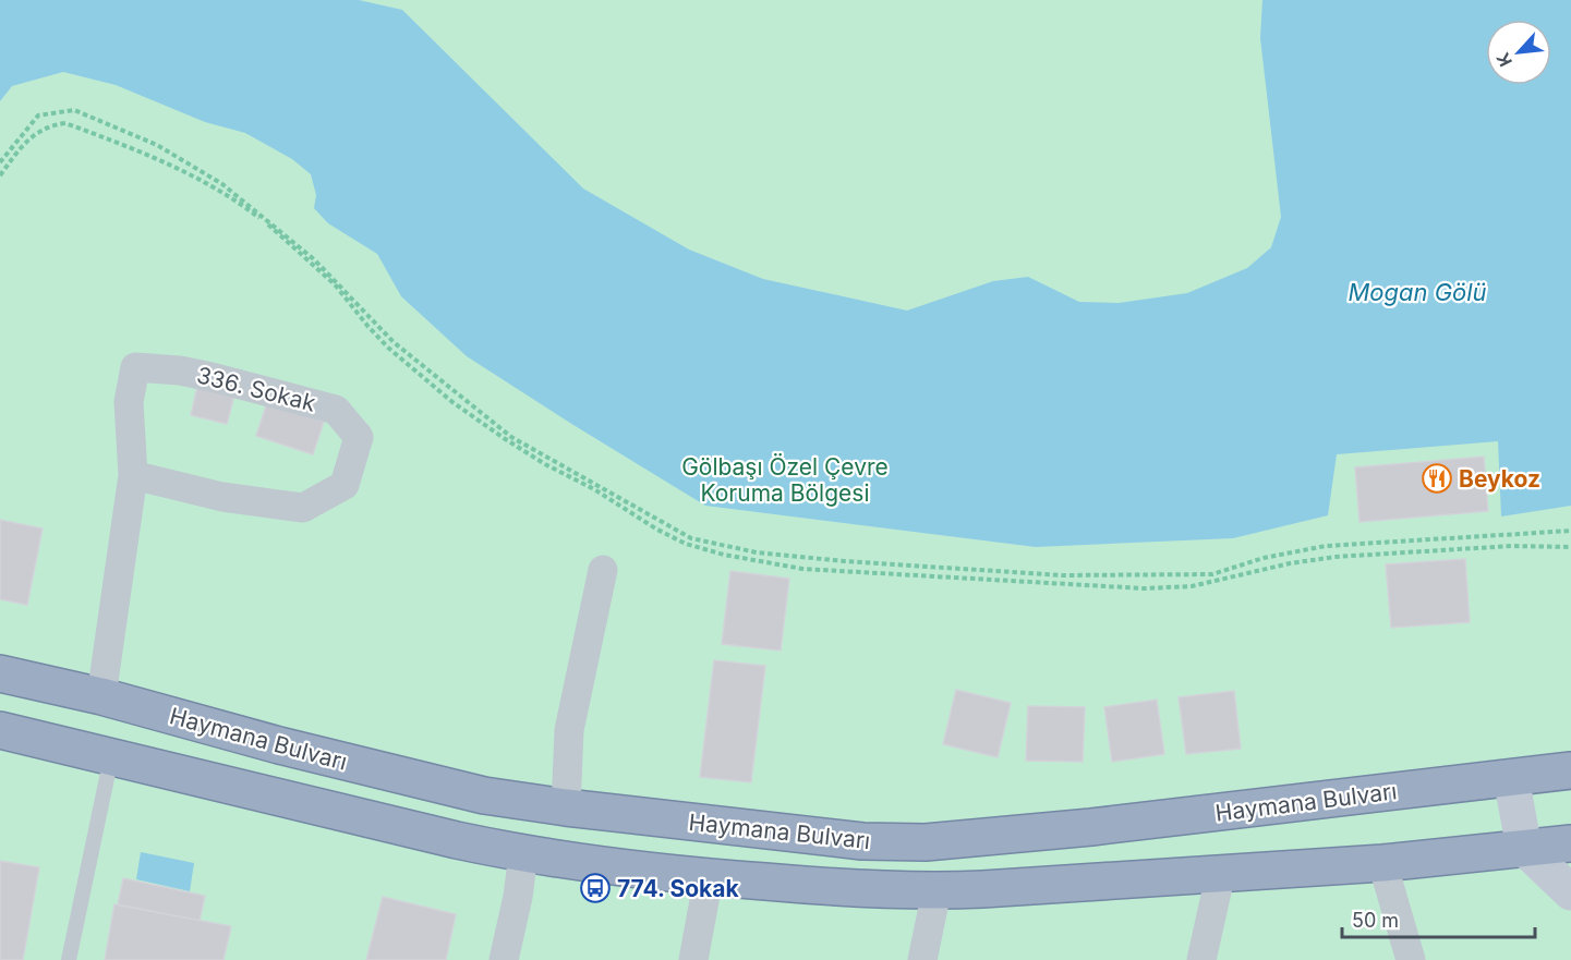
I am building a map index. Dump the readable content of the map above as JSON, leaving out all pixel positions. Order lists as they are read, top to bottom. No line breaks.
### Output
{"streets":{"highway":["Haymana Bulvarı"],"street":["336. Sokak"]},"crossings":[["336. Sokak","Haymana Bulvarı"]],"water":["Mogan Gölü"],"parks":["Gölbaşı Özel Çevre Koruma Bölgesi"],"places":{"restaurant":["Beykoz"],"bus stop":["774. Sokak"]},"scale_bar":"50 m","north":"bottom left"}
